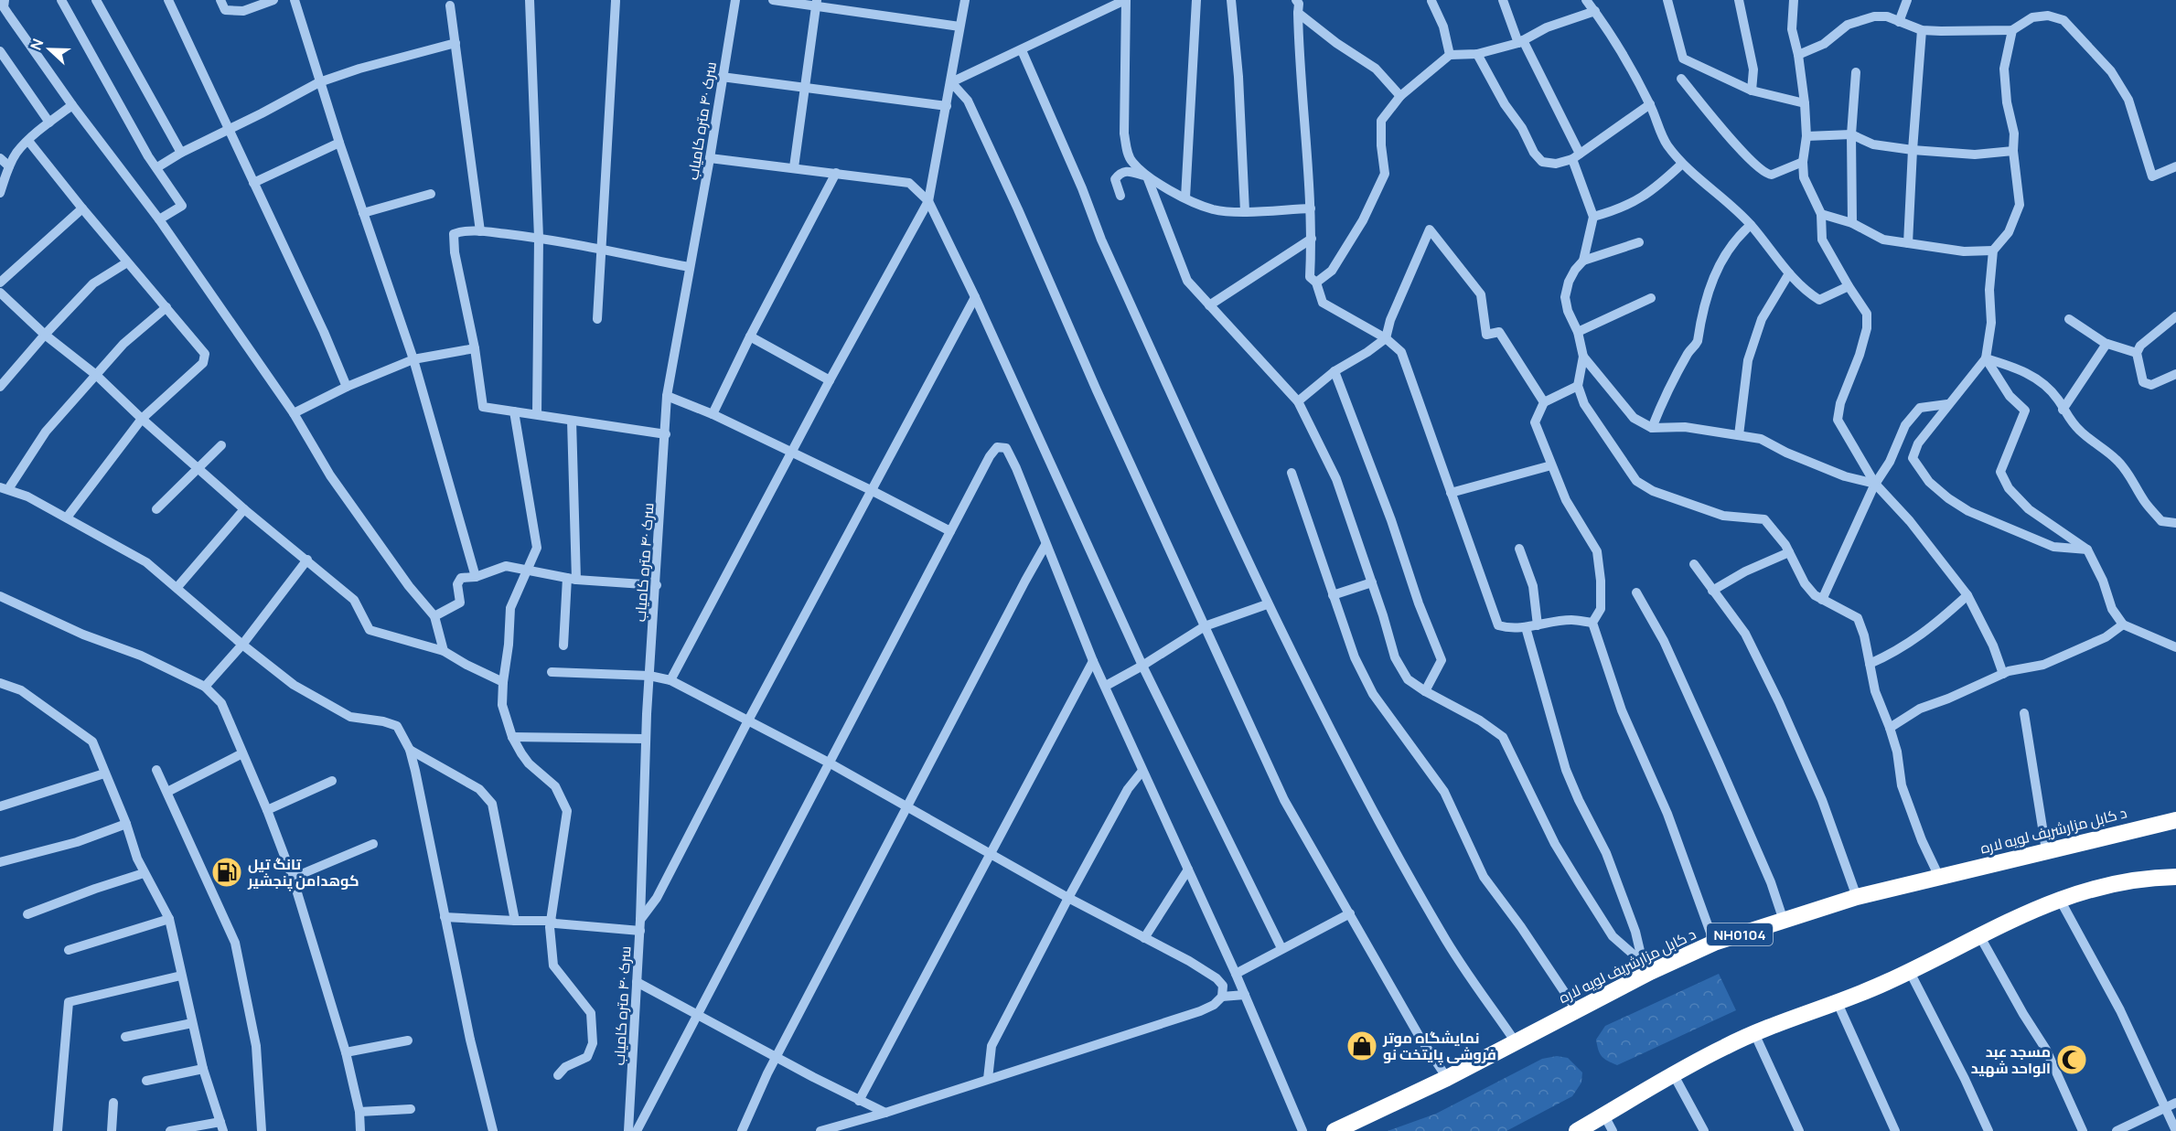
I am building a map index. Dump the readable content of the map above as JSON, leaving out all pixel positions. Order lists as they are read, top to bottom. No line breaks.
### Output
{"streets":{"highway":["د کابل مزارشریف لویه لاره","NH0104"],"street":["سرک ۴۰ متره کامیاب"]},"places":{"fuel station":["تانگ تیل کوهدامن پنجشیر"],"shop":["نمایشگاه موتر فروشی پایتخت نو"],"mosque":["مسجد عبد الواحد شهید"]},"north":"left"}
